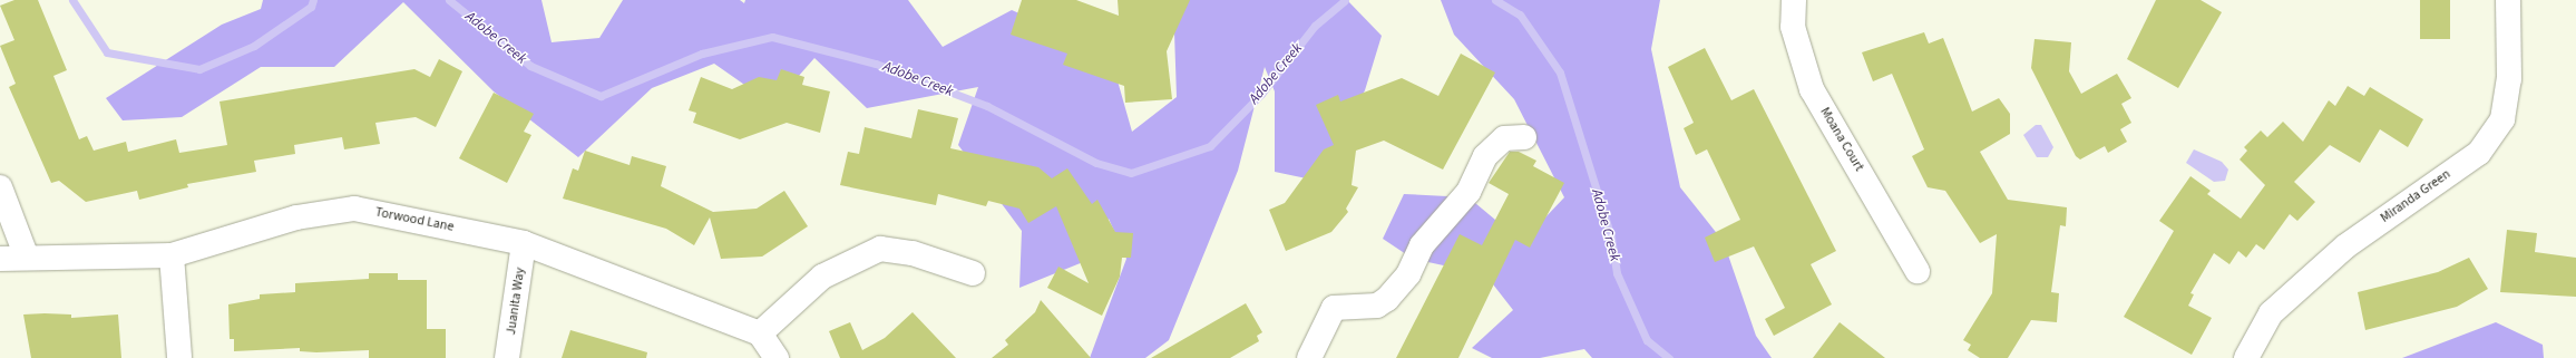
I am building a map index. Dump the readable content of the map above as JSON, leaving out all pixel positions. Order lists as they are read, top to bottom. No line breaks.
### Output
{"streets":{"street":["Moana Court","Miranda Green","Torwood Lane","Juanita Way"]},"crossings":[["Torwood Lane","Juanita Way"]],"water":["Adobe Creek"]}
